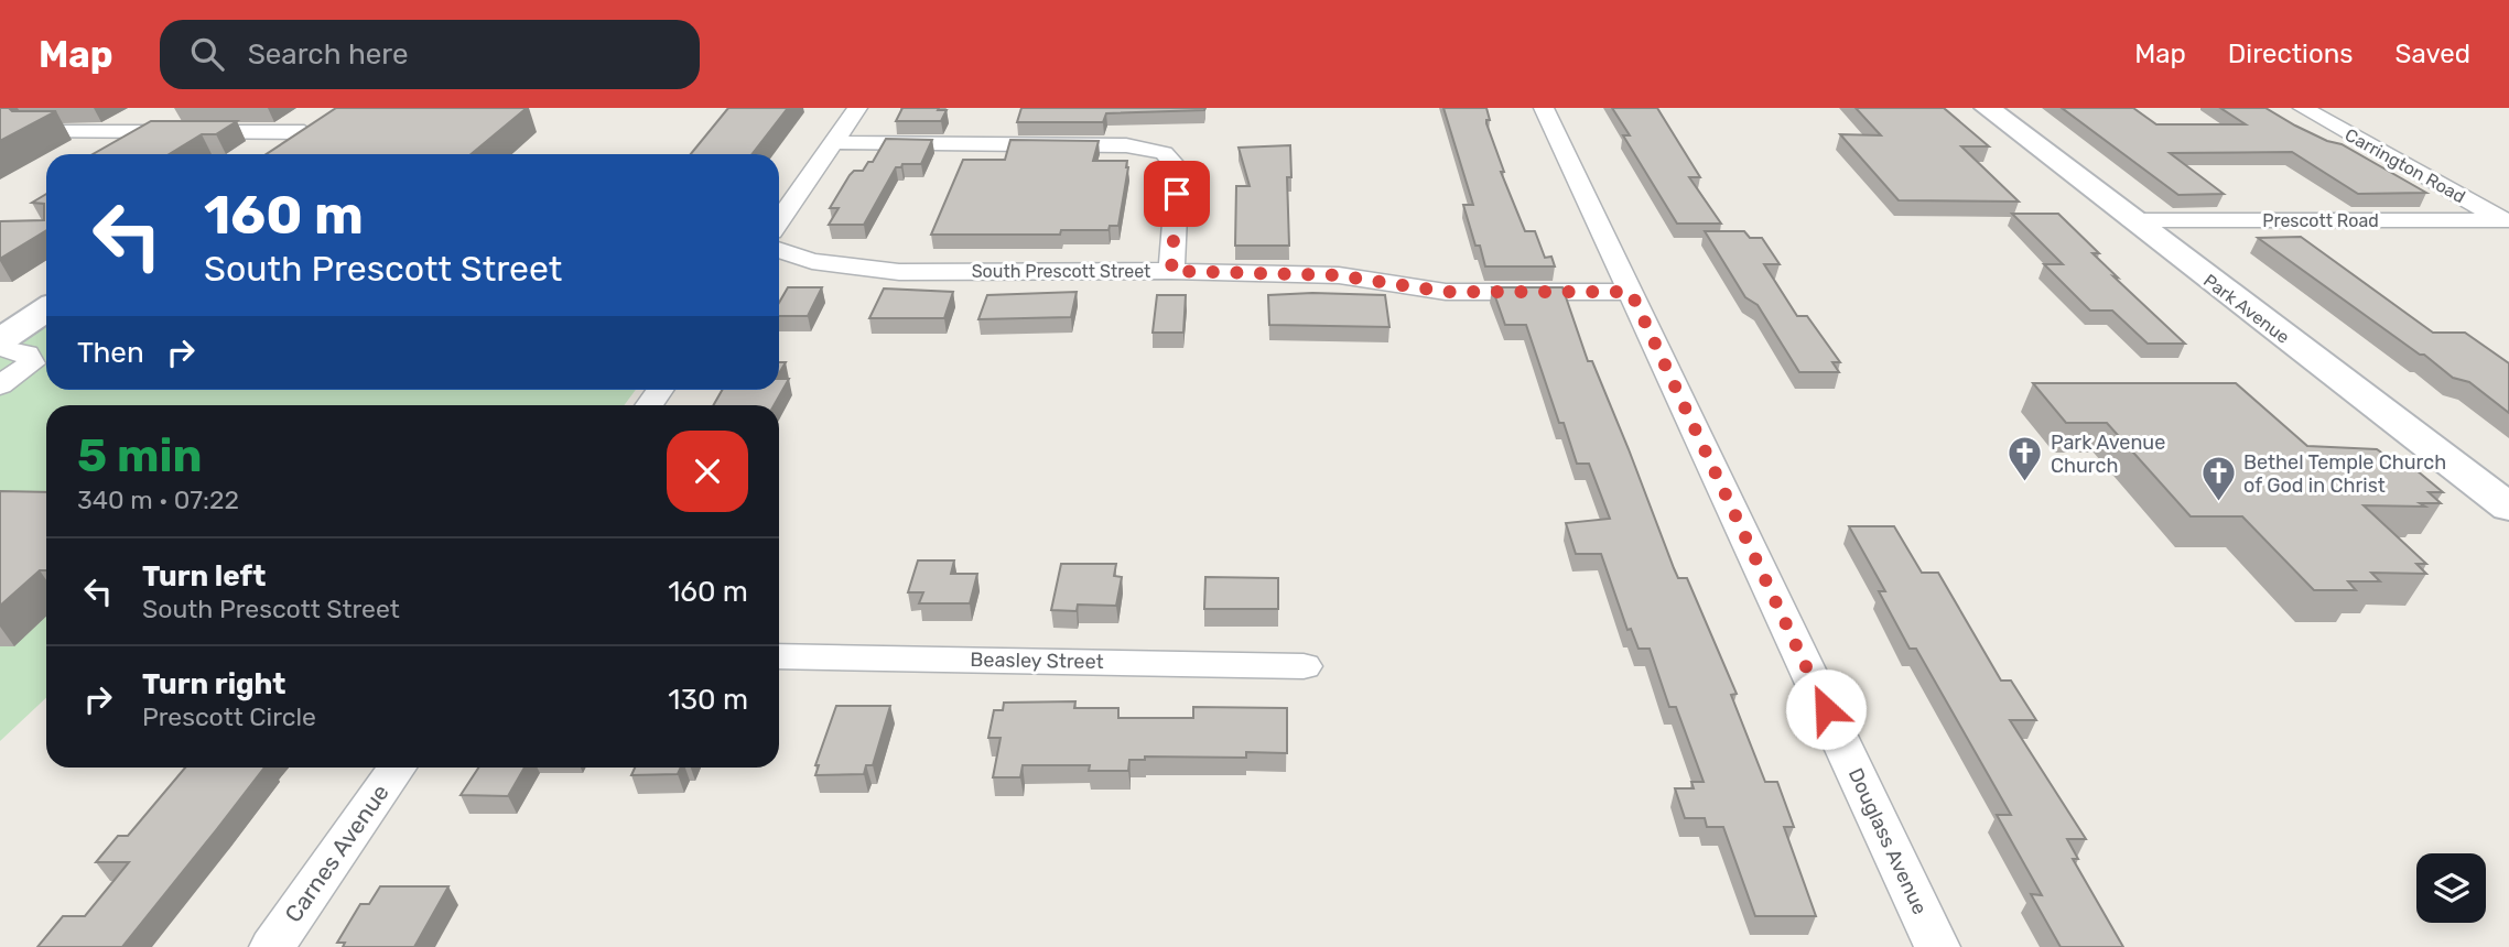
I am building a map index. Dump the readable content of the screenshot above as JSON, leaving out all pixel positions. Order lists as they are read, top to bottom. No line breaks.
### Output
{"streets":{"main road":["Park Avenue"],"street":["Carrington Road","Prescott Road","South Prescott Street","Beasley Street","Douglass Avenue","Carnes Avenue"]},"crossings":[["Carrington Road","Prescott Road"],["Prescott Road","Park Avenue"],["South Prescott Street","Douglass Avenue"]],"places":{"church":["Park Avenue Church","Bethel Temple Church of God in Christ"]},"page":{"header":"Map","search":"Search here","nav":["Map","Directions","Saved"],"turn":["160 m","South Prescott Street"],"then":"Then","heading":["5 min","340 m · 07:22"],"list":[{"name":"Turn left","note":"South Prescott Street","value":"160 m"},{"name":"Turn right","note":"Prescott Circle","value":"130 m"}]}}
